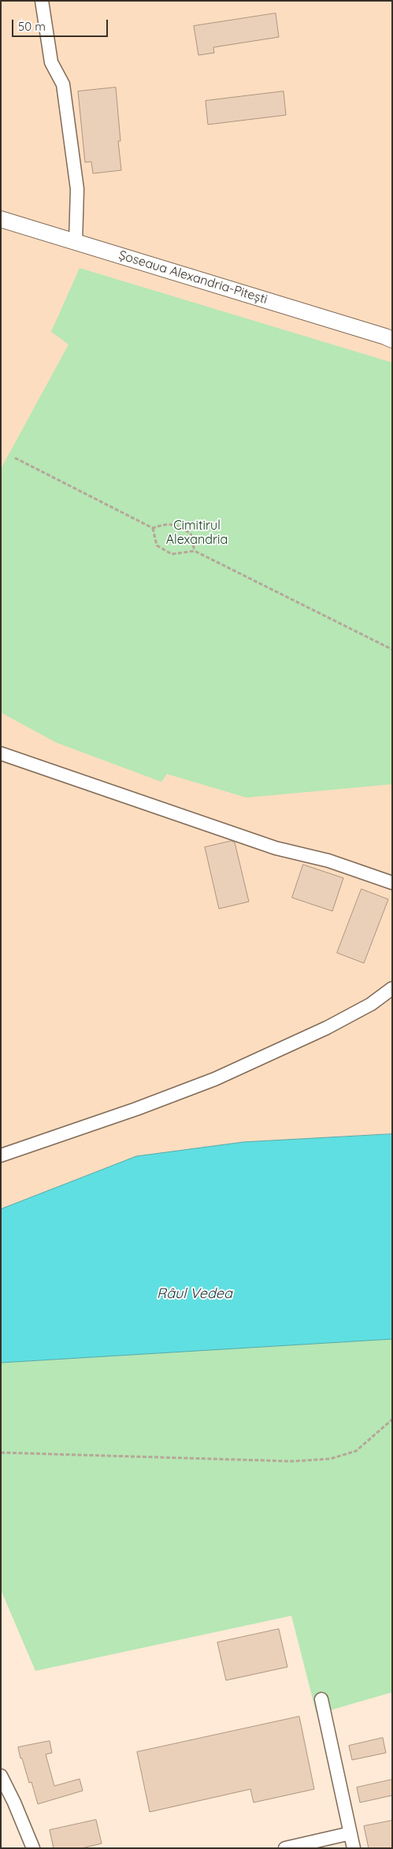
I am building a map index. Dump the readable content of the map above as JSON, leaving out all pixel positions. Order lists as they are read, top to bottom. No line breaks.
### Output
{"streets":{"main road":["Șoseaua Alexandria-Pitești"]},"water":["Râul Vedea"],"parks":["Cimitirul Alexandria"],"scale_bar":"50 m"}
